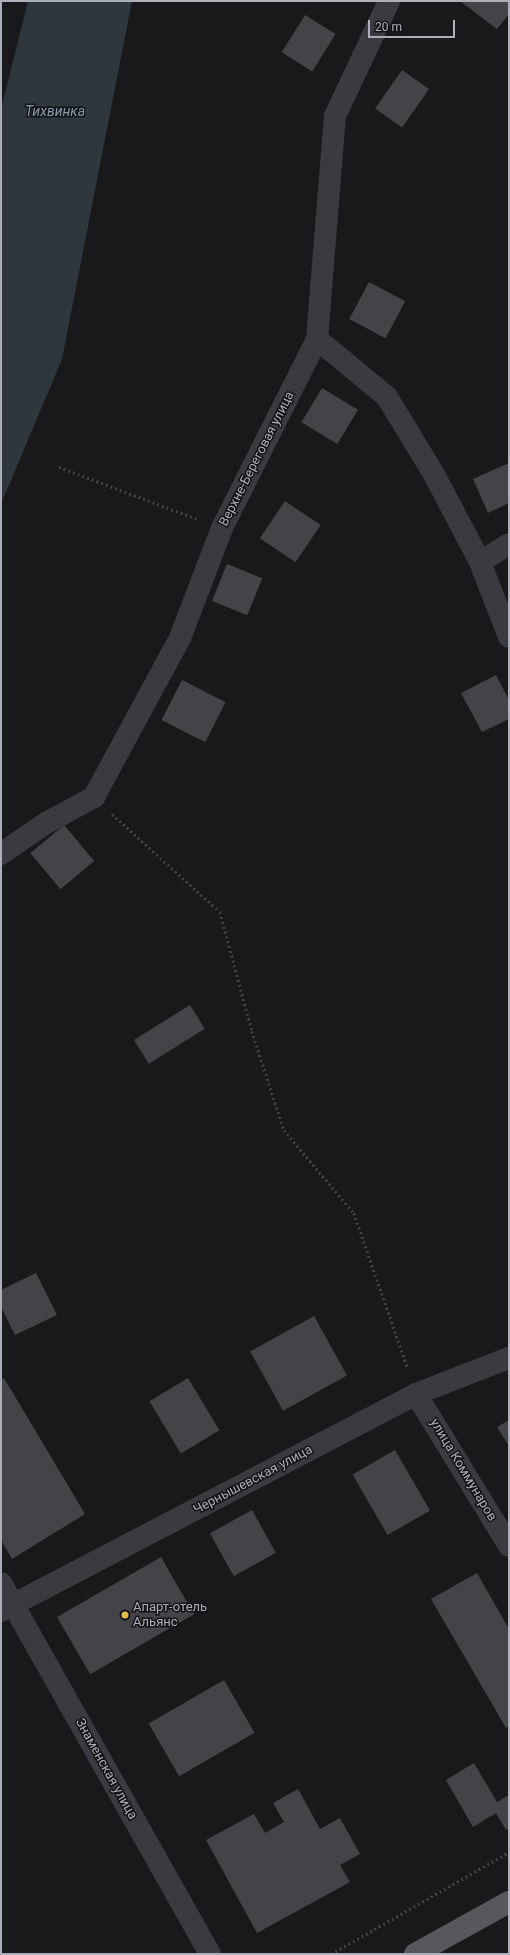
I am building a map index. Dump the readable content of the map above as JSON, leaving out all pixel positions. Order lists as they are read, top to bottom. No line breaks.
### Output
{"streets":{"street":["Верхне-Береговая улица","улица Коммунаров","Чернышевская улица","Знаменская улица"]},"crossings":[["улица Коммунаров","Чернышевская улица"],["Чернышевская улица","Знаменская улица"]],"water":["Тихвинка"],"places":["Апарт-отель Альянс"],"scale_bar":"20 m"}
